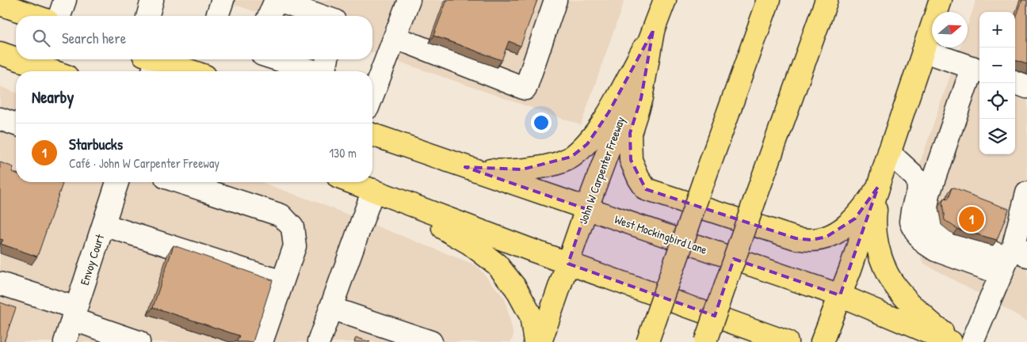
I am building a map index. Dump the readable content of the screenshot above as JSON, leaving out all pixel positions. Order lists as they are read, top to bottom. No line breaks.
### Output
{"streets":{"main road":["John W Carpenter Freeway","West Mockingbird Lane"],"street":["Envoy Court"]},"crossings":[["John W Carpenter Freeway","West Mockingbird Lane"]],"north":"right","page":{"map_buttons":["+","−"],"search":"Search here","heading":"Nearby","list":[{"mark":"1","name":"Starbucks","note":"Café · John W Carpenter Freeway","value":"130 m"}],"pins":"1"}}
